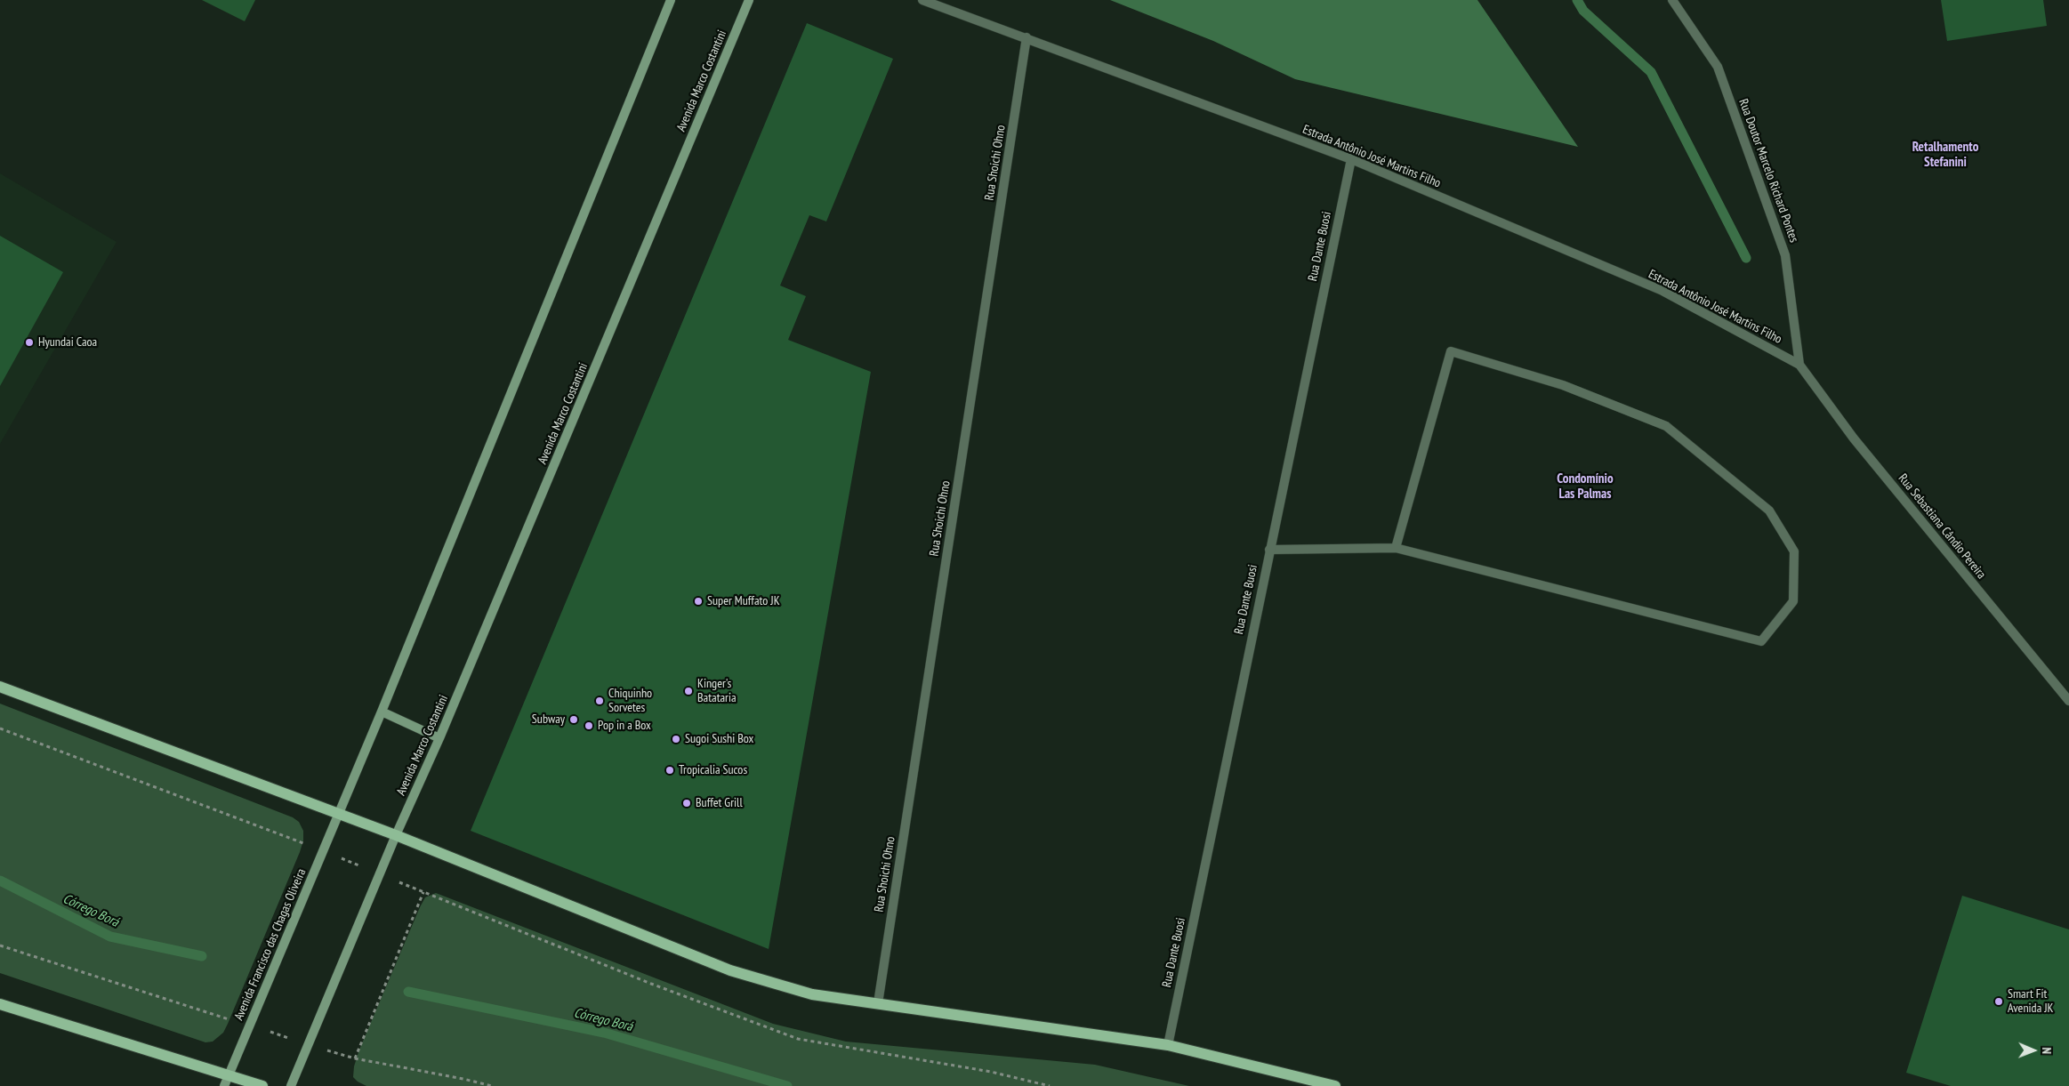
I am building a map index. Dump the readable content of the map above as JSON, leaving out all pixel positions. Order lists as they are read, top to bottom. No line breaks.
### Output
{"streets":{"main road":["Avenida Marco Costantini","Avenida Francisco das Chagas Oliveira"],"street":["Estrada Antônio José Martins Filho","Rua Shoichi Ohno","Rua Doutor Marcelo Richard Pontes","Rua Dante Buosi","Rua Sebastiana Cândio Pereira"]},"crossings":[["Estrada Antônio José Martins Filho","Rua Shoichi Ohno"],["Estrada Antônio José Martins Filho","Rua Doutor Marcelo Richard Pontes"],["Estrada Antônio José Martins Filho","Rua Dante Buosi"],["Estrada Antônio José Martins Filho","Rua Sebastiana Cândio Pereira"],["Rua Doutor Marcelo Richard Pontes","Rua Sebastiana Cândio Pereira"]],"districts":["Retalhamento Stefanini","Condomínio Las Palmas"],"water":["Córrego Borá"],"places":["Hyundai Caoa","Super Muffato JK","Kinger's Batataria","Chiquinho Sorvetes","Subway","Pop in a Box","Sugoi Sushi Box","Tropicalia Sucos","Buffet Grill","Smart Fit Avenida JK"],"north":"right"}
